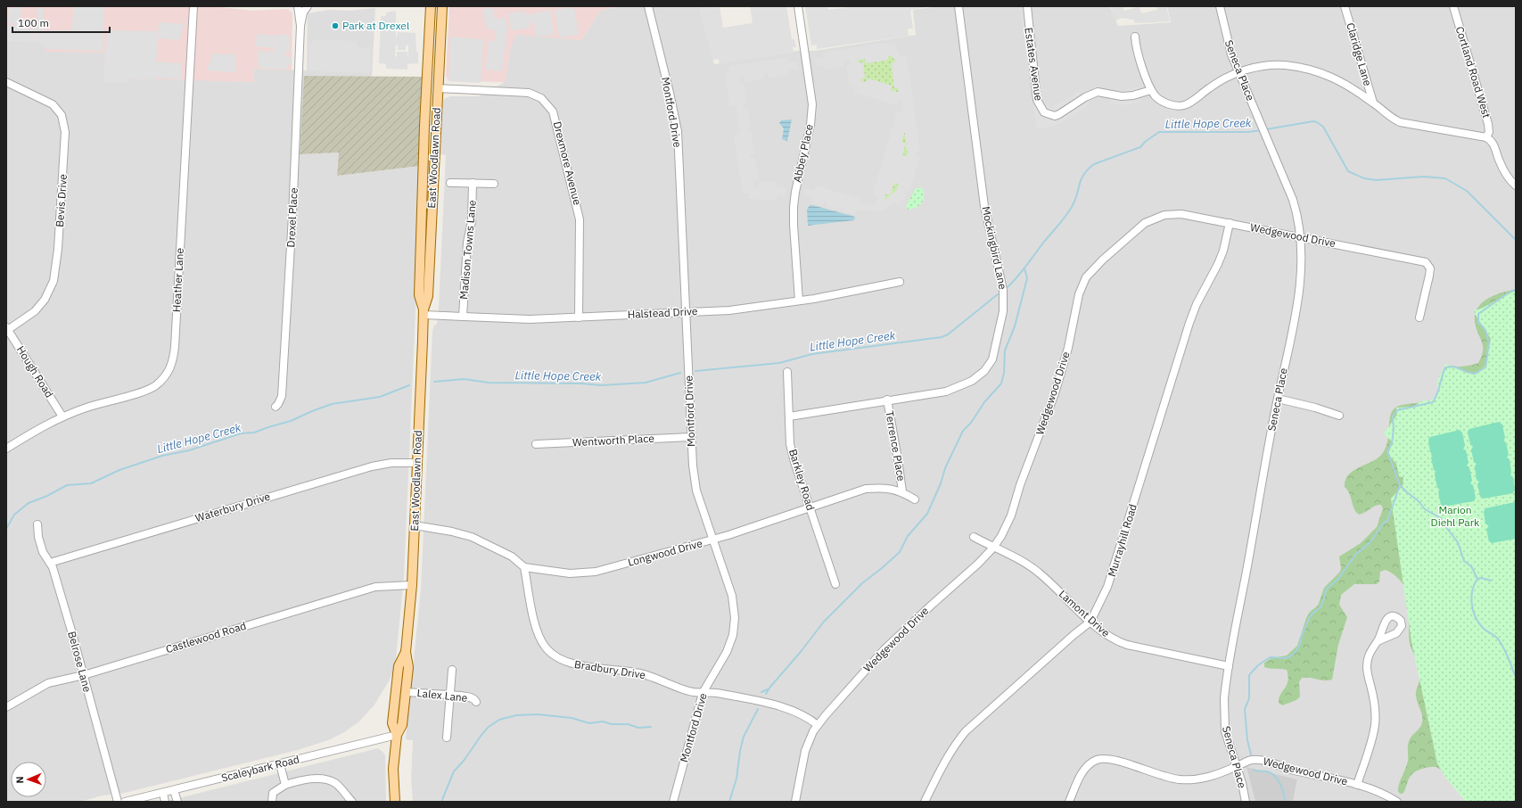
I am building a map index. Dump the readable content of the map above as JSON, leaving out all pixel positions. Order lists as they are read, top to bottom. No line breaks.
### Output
{"streets":{"main road":["East Woodlawn Road"],"street":["Claridge Lane","Estates Avenue","Seneca Place","Cortland Road West","Montford Drive","Abbey Place","Drexmore Avenue","Bevis Drive","Drexel Place","Wedgewood Drive","Mockingbird Lane","Madison Towns Lane","Heather Lane","Halstead Drive","Hough Road","Wentworth Place","Terrence Place","Barkley Road","Waterbury Drive","Murrayhill Road","Longwood Drive","Lamont Drive","Castlewood Road","Belrose Lane","Bradbury Drive","Lalex Lane","Scaleybark Road"]},"crossings":[["Seneca Place","Wedgewood Drive"],["Seneca Place","Lamont Drive"],["Montford Drive","Halstead Drive"],["Montford Drive","Wentworth Place"],["Montford Drive","Longwood Drive"],["Montford Drive","Bradbury Drive"],["Abbey Place","Halstead Drive"],["East Woodlawn Road","Drexmore Avenue"],["East Woodlawn Road","Halstead Drive"],["East Woodlawn Road","Waterbury Drive"],["East Woodlawn Road","Castlewood Road"],["East Woodlawn Road","Lalex Lane"],["East Woodlawn Road","Scaleybark Road"],["Drexmore Avenue","Halstead Drive"],["Bevis Drive","Hough Road"],["Wedgewood Drive","Murrayhill Road"],["Wedgewood Drive","Lamont Drive"],["Wedgewood Drive","Bradbury Drive"],["Mockingbird Lane","Terrence Place"],["Mockingbird Lane","Barkley Road"],["Madison Towns Lane","Halstead Drive"],["Heather Lane","Hough Road"],["Terrence Place","Longwood Drive"],["Barkley Road","Longwood Drive"],["Waterbury Drive","Belrose Lane"],["Murrayhill Road","Lamont Drive"],["Longwood Drive","Bradbury Drive"],["Castlewood Road","Belrose Lane"]],"water":["Little Hope Creek"],"parks":["Marion Diehl Park"],"places":["Park at Drexel"],"scale_bar":"100 m","north":"left"}
